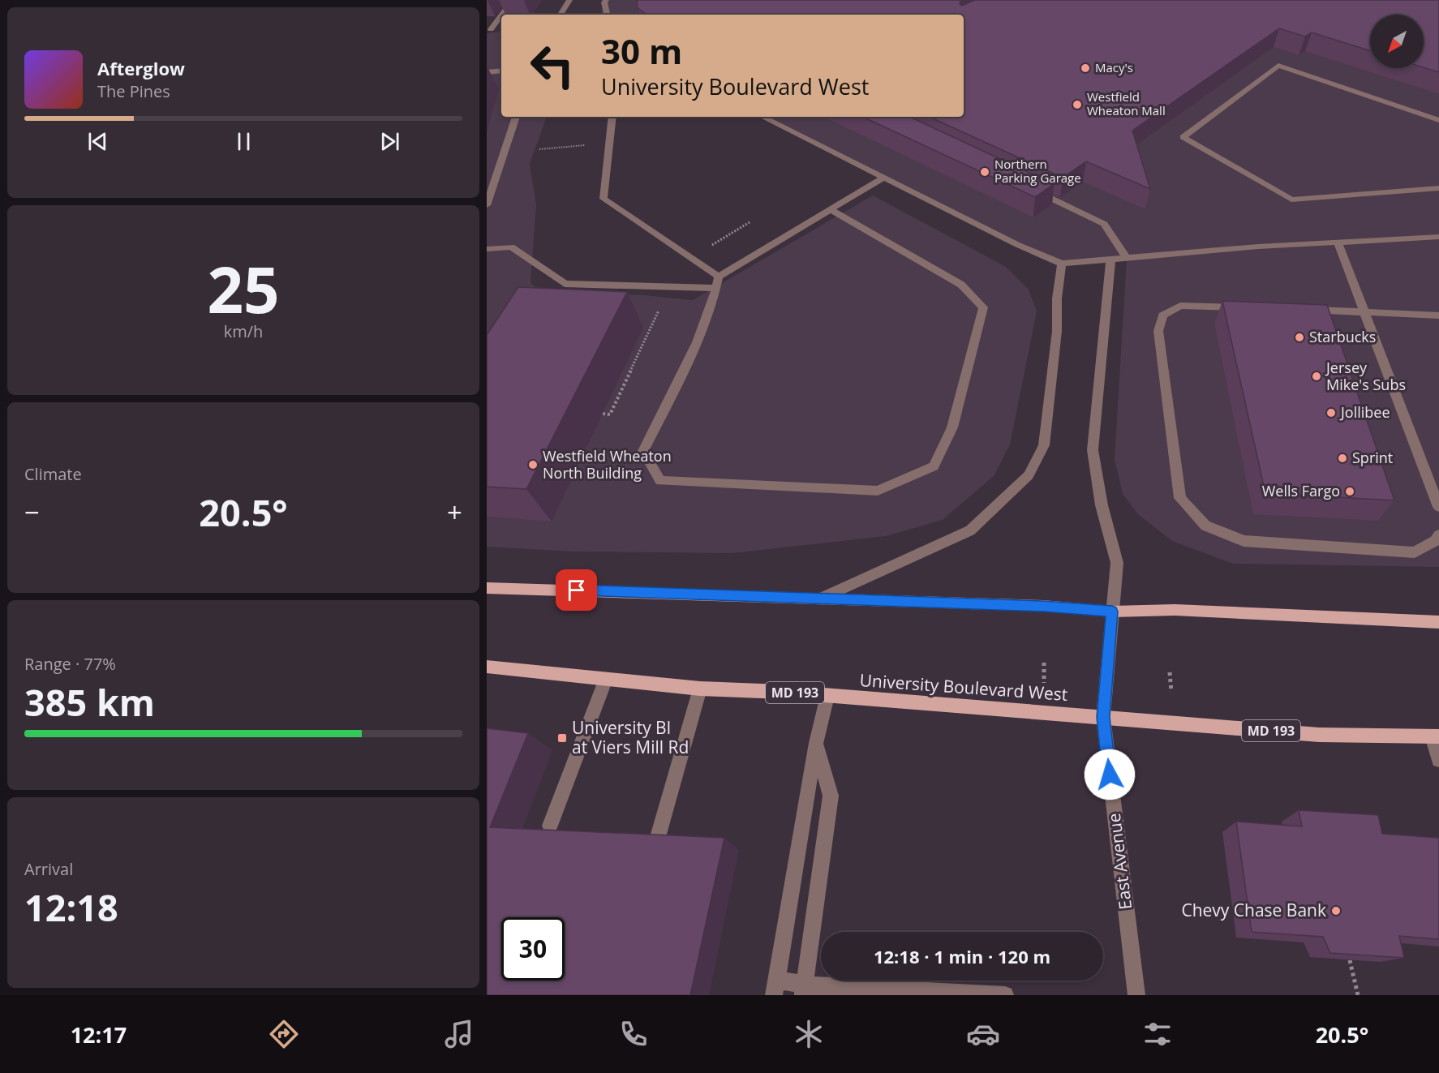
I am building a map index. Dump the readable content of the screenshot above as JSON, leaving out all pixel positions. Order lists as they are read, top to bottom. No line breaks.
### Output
{"streets":{"main road":["University Boulevard West","MD 193"],"street":["East Avenue"]},"crossings":[["University Boulevard West","East Avenue"]],"places":{"other":["Macy's","Westfield Wheaton Mall","Northern Parking Garage","Starbucks","Jersey Mike's Subs","Jollibee","Sprint","Westfield Wheaton North Building","Wells Fargo","Chevy Chase Bank"],"transit":["University Bl at Viers Mill Rd"]},"north":"bottom left","page":{"turn":["30 m","University Boulevard West"],"song":["Afterglow","The Pines"],"tile":[["25","km/h"],"Climate",["Range · 77%","385 km"],["Arrival","12:18"]],"heat":["−","20.5°","+"],"limit":"30","trip":"12:18 · 1 min · 120 m","tabs":["12:17","20.5°"]}}
